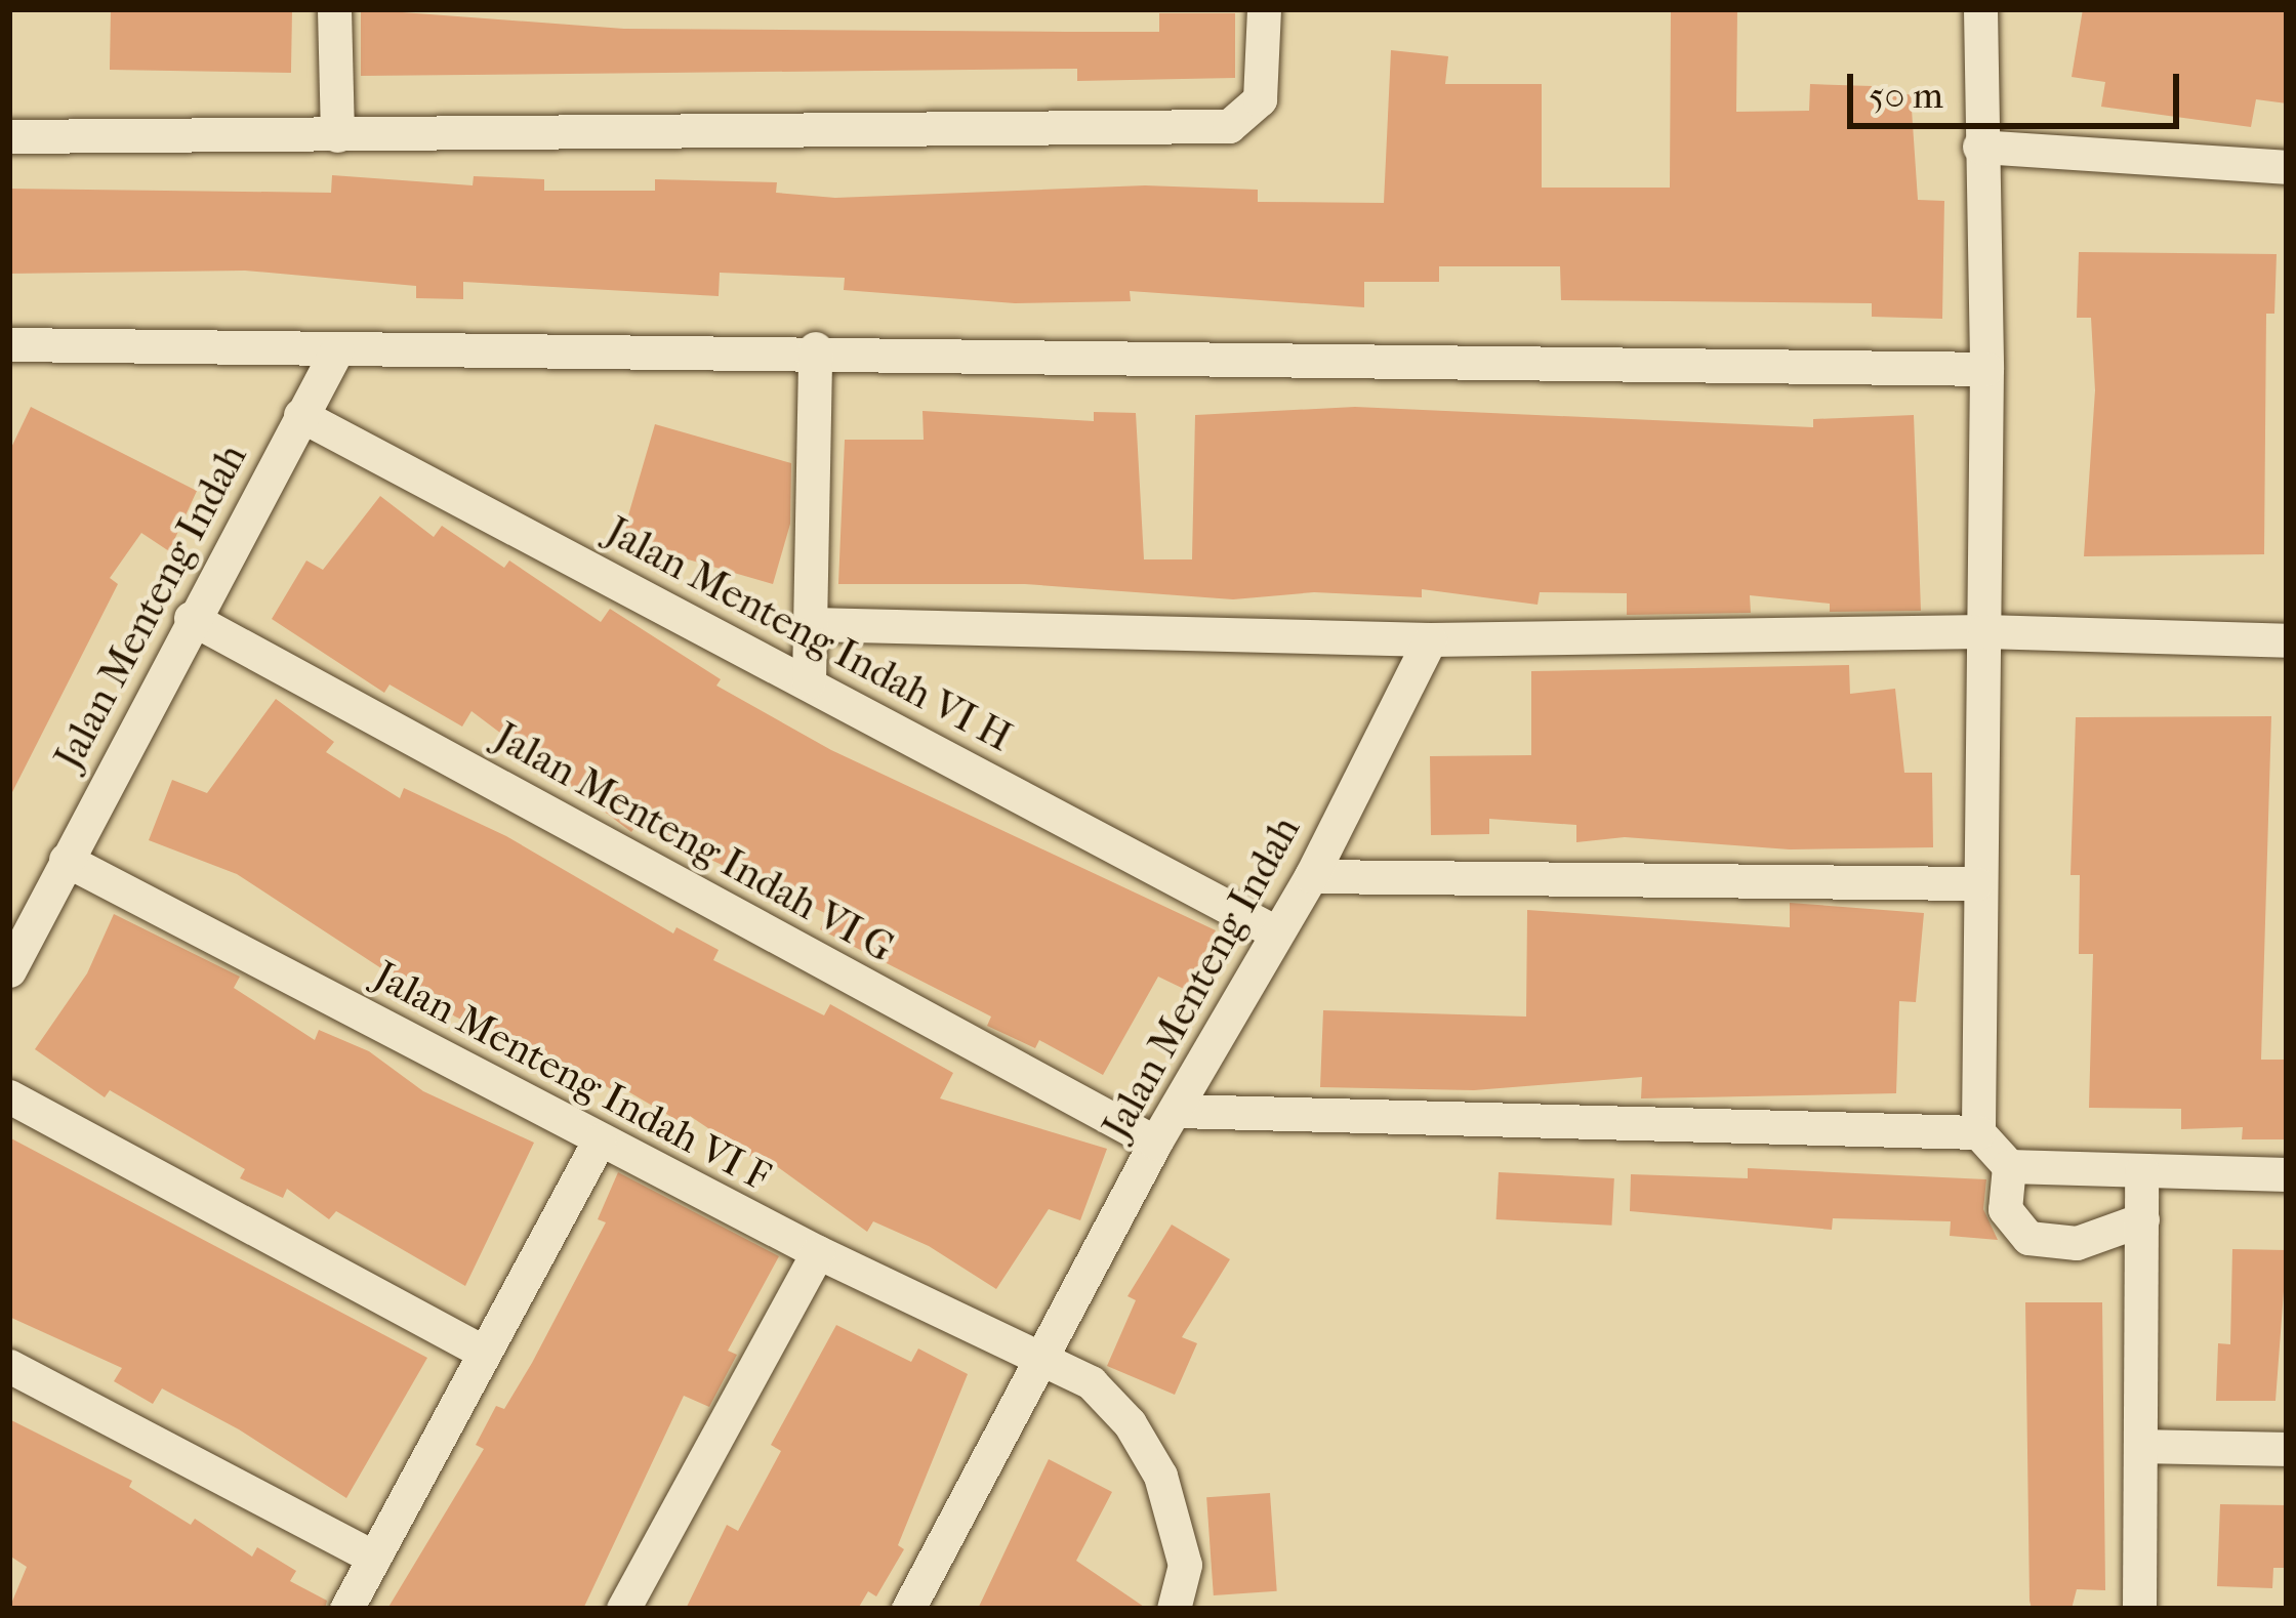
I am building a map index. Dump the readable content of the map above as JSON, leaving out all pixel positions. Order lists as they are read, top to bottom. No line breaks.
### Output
{"streets":{"street":["Jalan Menteng Indah","Jalan Menteng Indah VI H","Jalan Menteng Indah VI G","Jalan Menteng Indah VI F"]},"crossings":[["Jalan Menteng Indah","Jalan Menteng Indah VI H"],["Jalan Menteng Indah","Jalan Menteng Indah VI G"],["Jalan Menteng Indah","Jalan Menteng Indah VI F"]],"scale_bar":"50 m"}
